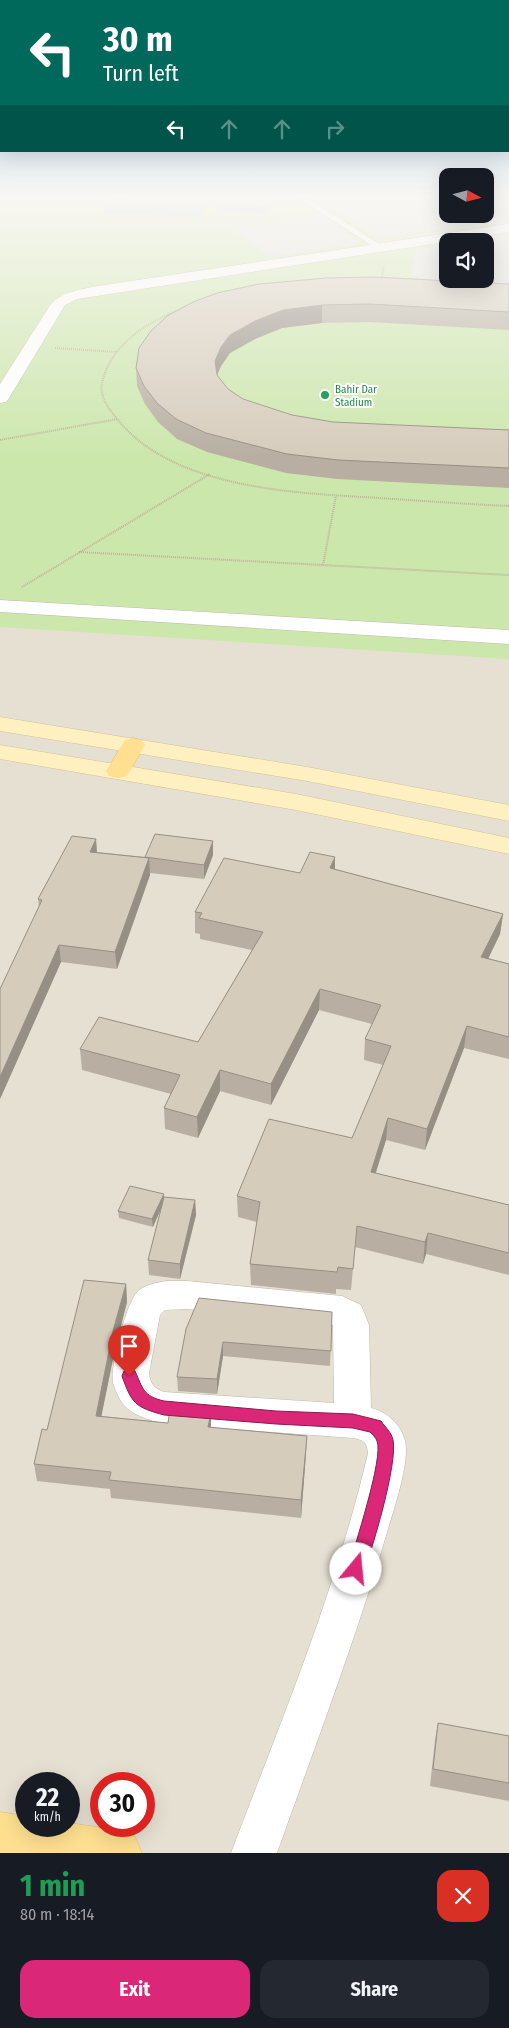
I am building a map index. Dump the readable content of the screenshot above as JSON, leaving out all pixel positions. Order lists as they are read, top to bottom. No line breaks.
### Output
{"places":["Bahir Dar Stadium"],"north":"right","page":{"turn":["30 m","Turn left"],"speed":"22 km/h","limit":"30","heading":["1 min","80 m · 18:14"],"buttons":["Exit","Share"]}}
